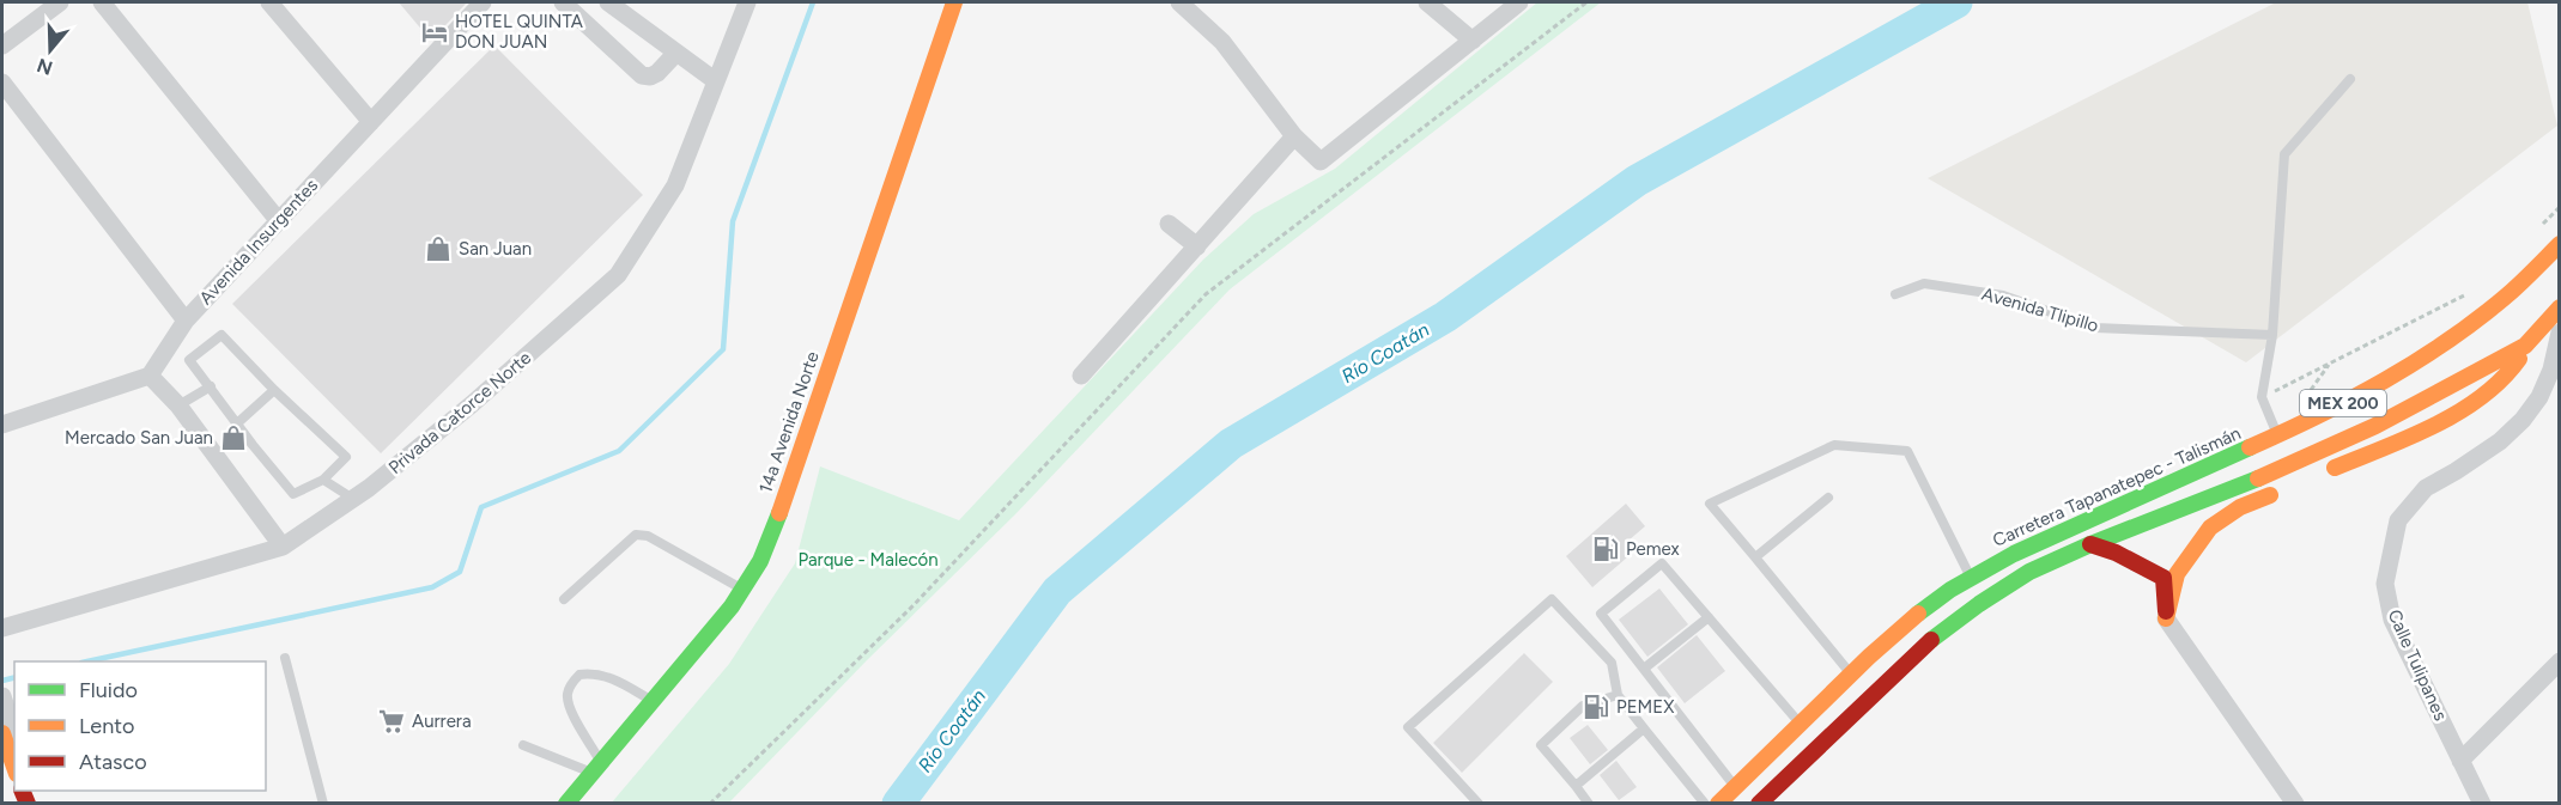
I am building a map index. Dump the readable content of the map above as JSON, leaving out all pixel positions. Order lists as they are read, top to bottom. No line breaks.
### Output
{"streets":{"main road":["MEX 200","14a Avenida Norte","Carretera Tapanatepec - Talismán"],"street":["Avenida Insurgentes","Privada Catorce Norte","Calle Tulipanes"],"lane":["Avenida Tlipillo"]},"water":["Río Coatán"],"parks":["Parque - Malecón"],"places":{"hotel":["HOTEL QUINTA DON JUAN"],"shop":["San Juan","Mercado San Juan"],"fuel station":["Pemex","PEMEX"],"supermarket":["Aurrera"]},"legend":["Fluido","Lento","Atasco"],"north":"bottom"}
